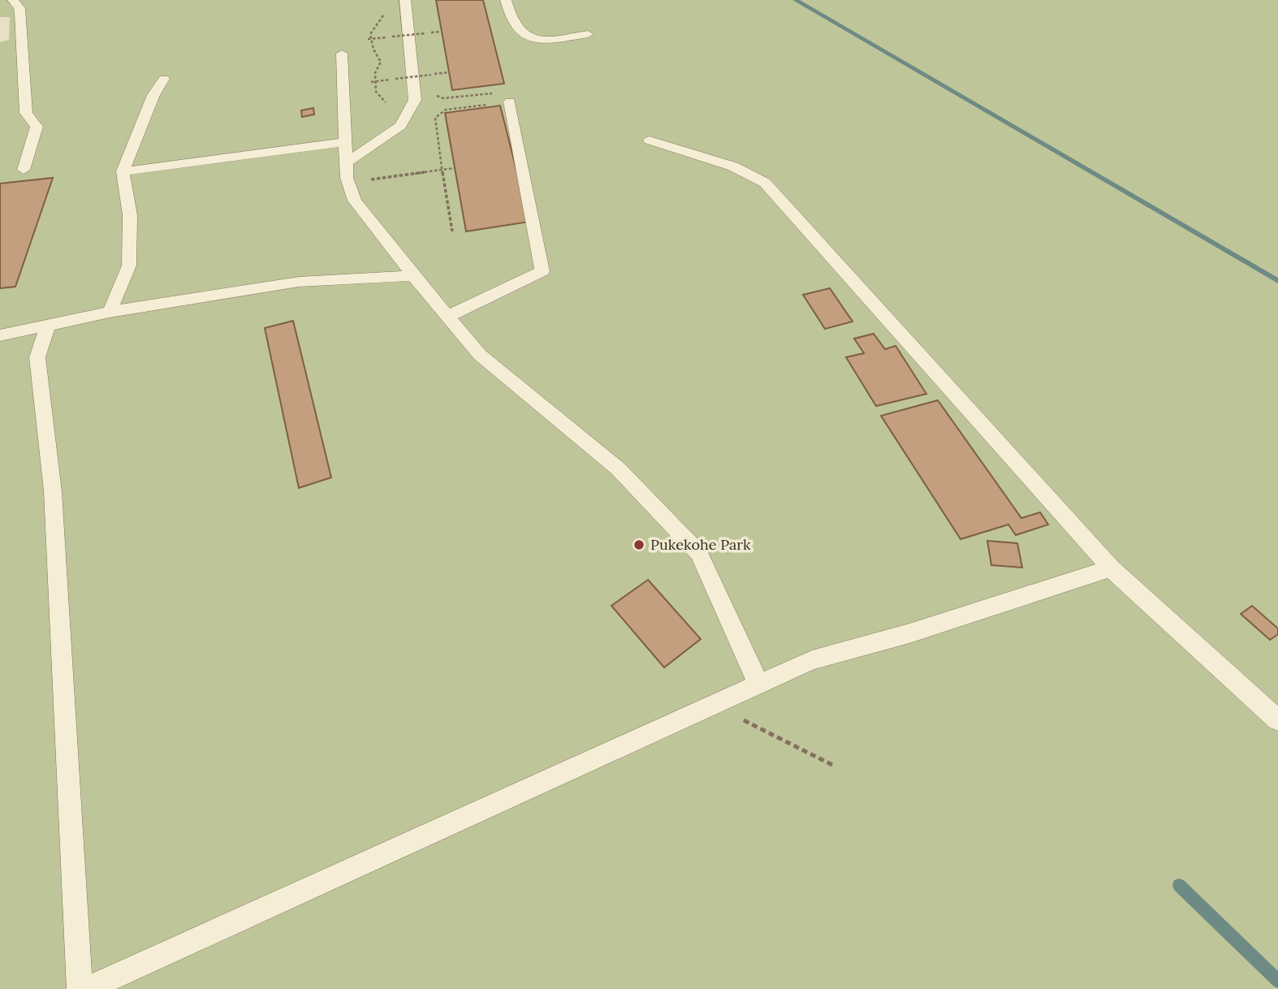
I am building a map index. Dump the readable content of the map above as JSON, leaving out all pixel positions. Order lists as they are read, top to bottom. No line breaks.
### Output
{"places":["Pukekohe Park"]}
